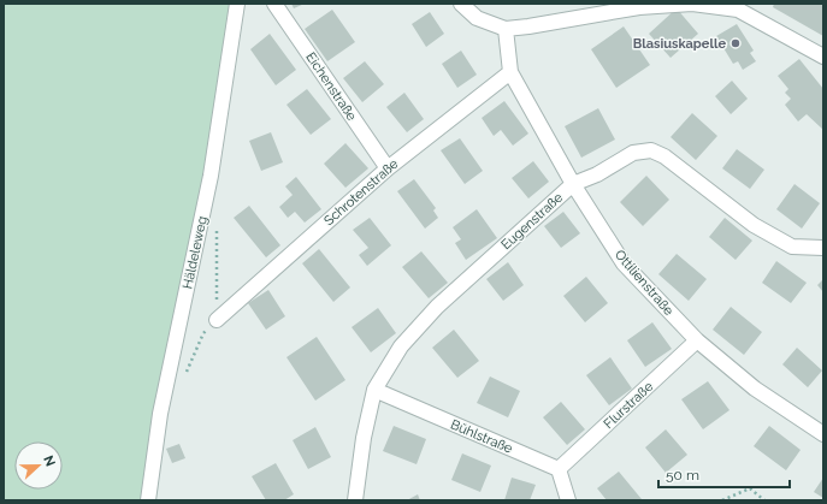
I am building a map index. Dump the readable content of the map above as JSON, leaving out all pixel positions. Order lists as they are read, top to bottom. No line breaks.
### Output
{"streets":{"street":["Eichenstraße","Schrotenstraße","Eugenstraße","Häldeleweg","Ottilienstraße","Flurstraße","Bühlstraße"]},"crossings":[["Eichenstraße","Schrotenstraße"],["Schrotenstraße","Ottilienstraße"],["Eugenstraße","Ottilienstraße"],["Eugenstraße","Bühlstraße"],["Ottilienstraße","Flurstraße"],["Flurstraße","Bühlstraße"]],"places":["Blasiuskapelle"],"scale_bar":"50 m","north":"right"}
